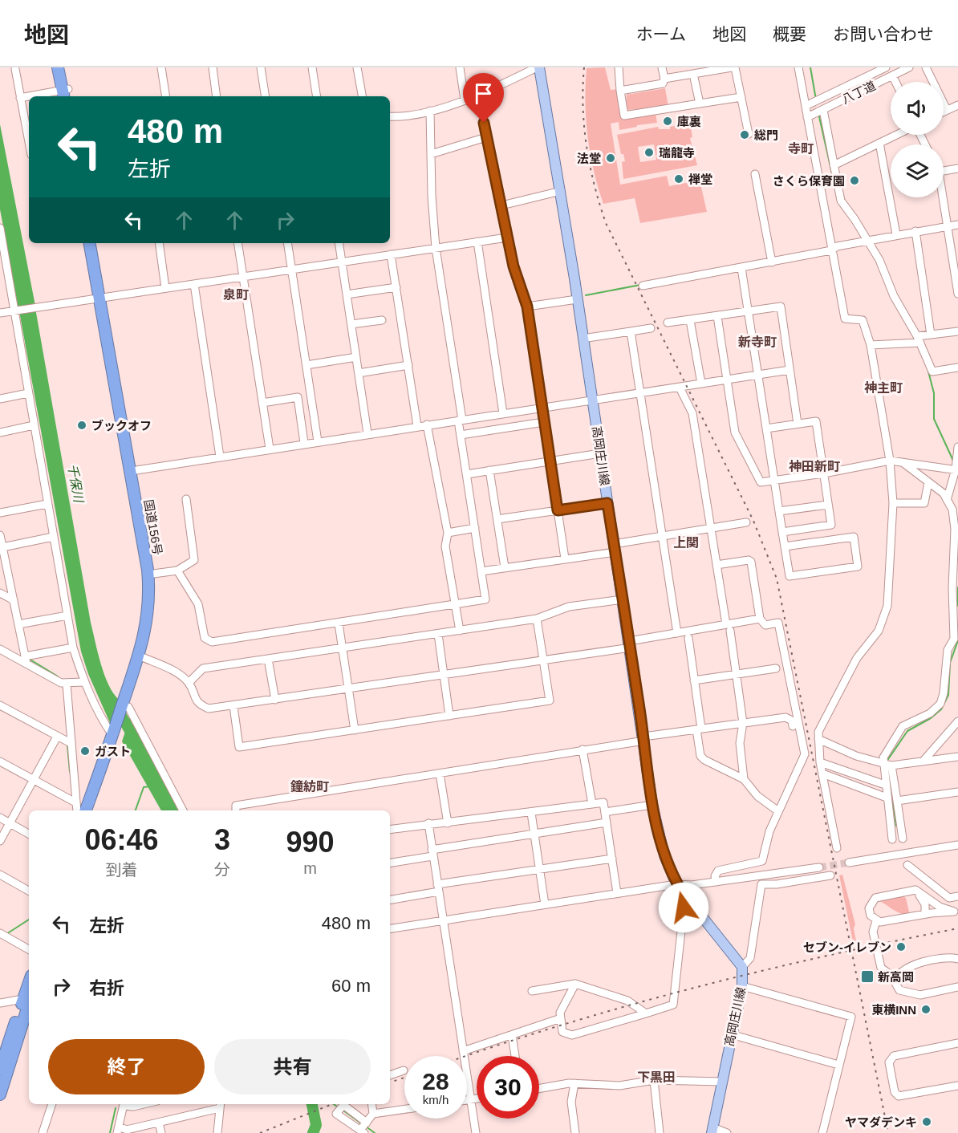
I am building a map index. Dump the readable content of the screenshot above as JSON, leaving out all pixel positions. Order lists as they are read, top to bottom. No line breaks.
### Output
{"streets":{"highway":["国道156号"],"main road":["高岡庄川線"],"street":["八丁道"]},"districts":["寺町","泉町","新寺町","神主町","神田新町","上関","鐘紡町","下黒田"],"water":["千保川"],"places":{"other":["庫裏","総門","瑞龍寺","法堂","禅堂","さくら保育園","ブックオフ","ガスト","セブン-イレブン","東横INN","ヤマダデンキ"],"transit":["新高岡"]},"page":{"header":"地図","nav":["ホーム","地図","概要","お問い合わせ"],"turn":["480 m","左折"],"eta":["06:46","到着","3","分","990","m"],"list":[{"name":"左折","value":"480 m"},{"name":"右折","value":"60 m"}],"buttons":["終了","共有"],"speed":"28 km/h","limit":"30"}}
